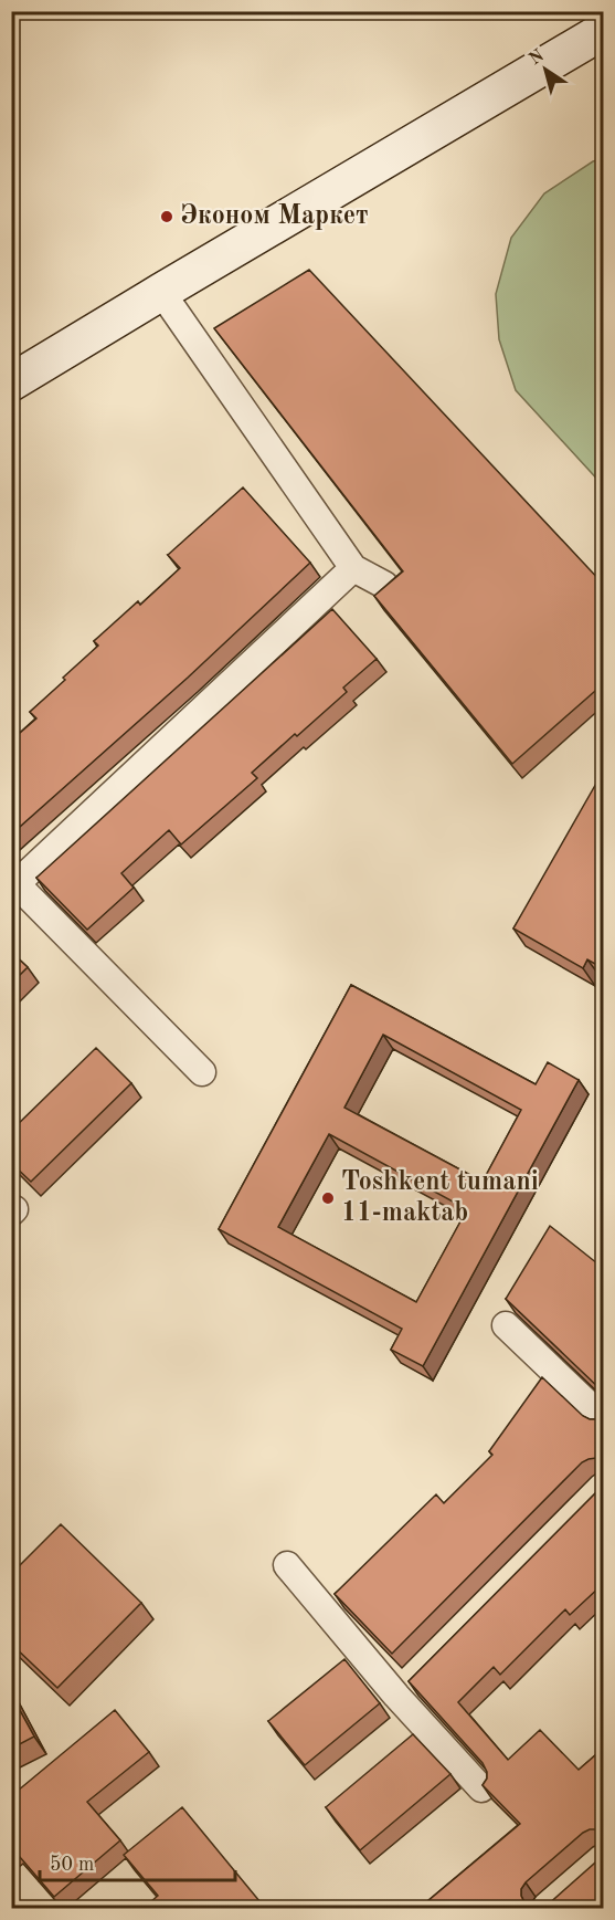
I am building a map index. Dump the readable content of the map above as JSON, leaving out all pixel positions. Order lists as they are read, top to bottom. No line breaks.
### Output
{"places":["Эконом Маркет","Toshkent tumani 11-maktab"],"scale_bar":"50 m","north":"top left"}
